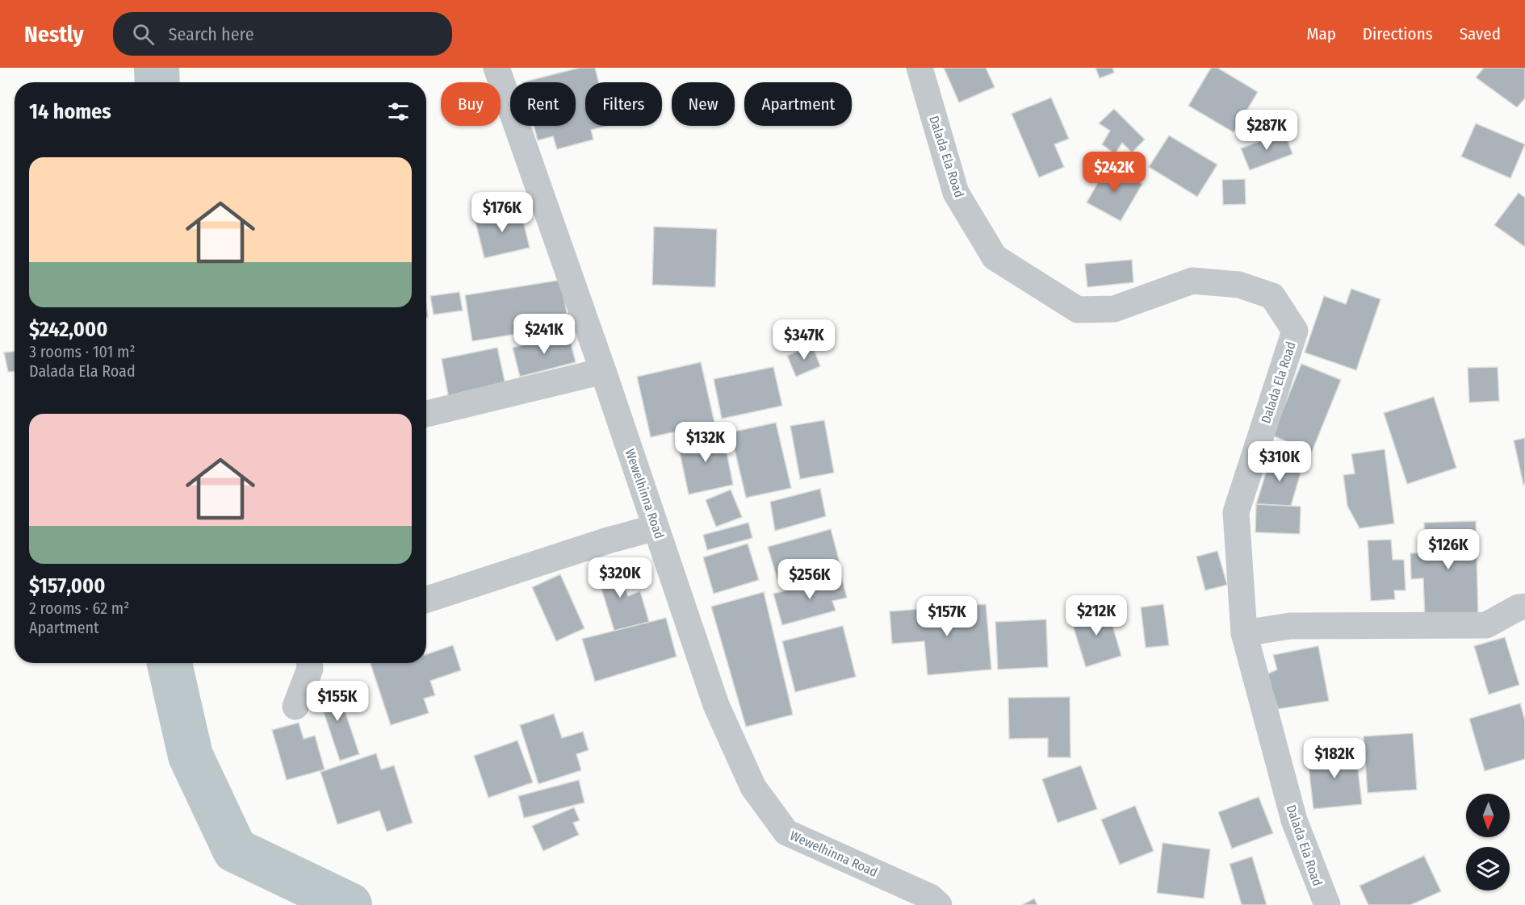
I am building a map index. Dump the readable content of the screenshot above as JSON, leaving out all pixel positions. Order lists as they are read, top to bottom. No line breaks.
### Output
{"streets":{"street":["Dalada Ela Road","Wewelhinna Road"]},"north":"bottom","page":{"header":"Nestly","search":"Search here","nav":["Map","Directions","Saved"],"chip":["Buy","Rent","Filters","New","Apartment"],"heading":"14 homes","price":["$287K","$242K","$176K","$241K","$347K","$132K","$310K","$126K","$320K","$256K","$212K","$157K","$155K","$182K"],"list":[{"name":"$242,000","note":"3 rooms · 101 m² · Dalada Ela Road"},{"name":"$157,000","note":"2 rooms · 62 m² · Apartment"}]}}
